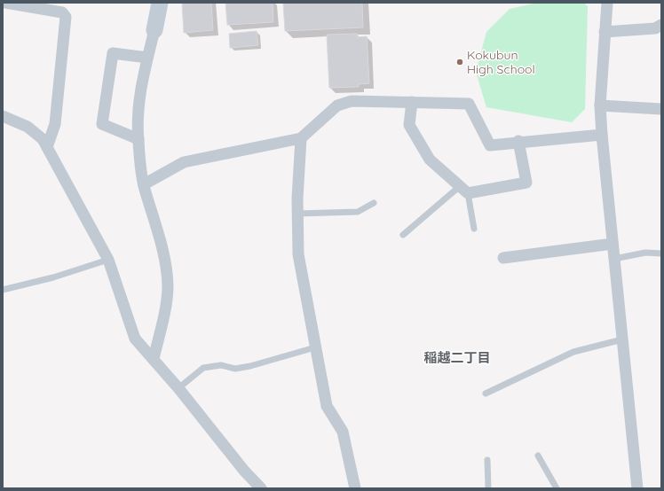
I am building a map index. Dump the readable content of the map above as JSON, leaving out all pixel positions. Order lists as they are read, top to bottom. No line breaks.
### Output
{"districts":["稲越二丁目"],"places":["Kokubun High School"]}
